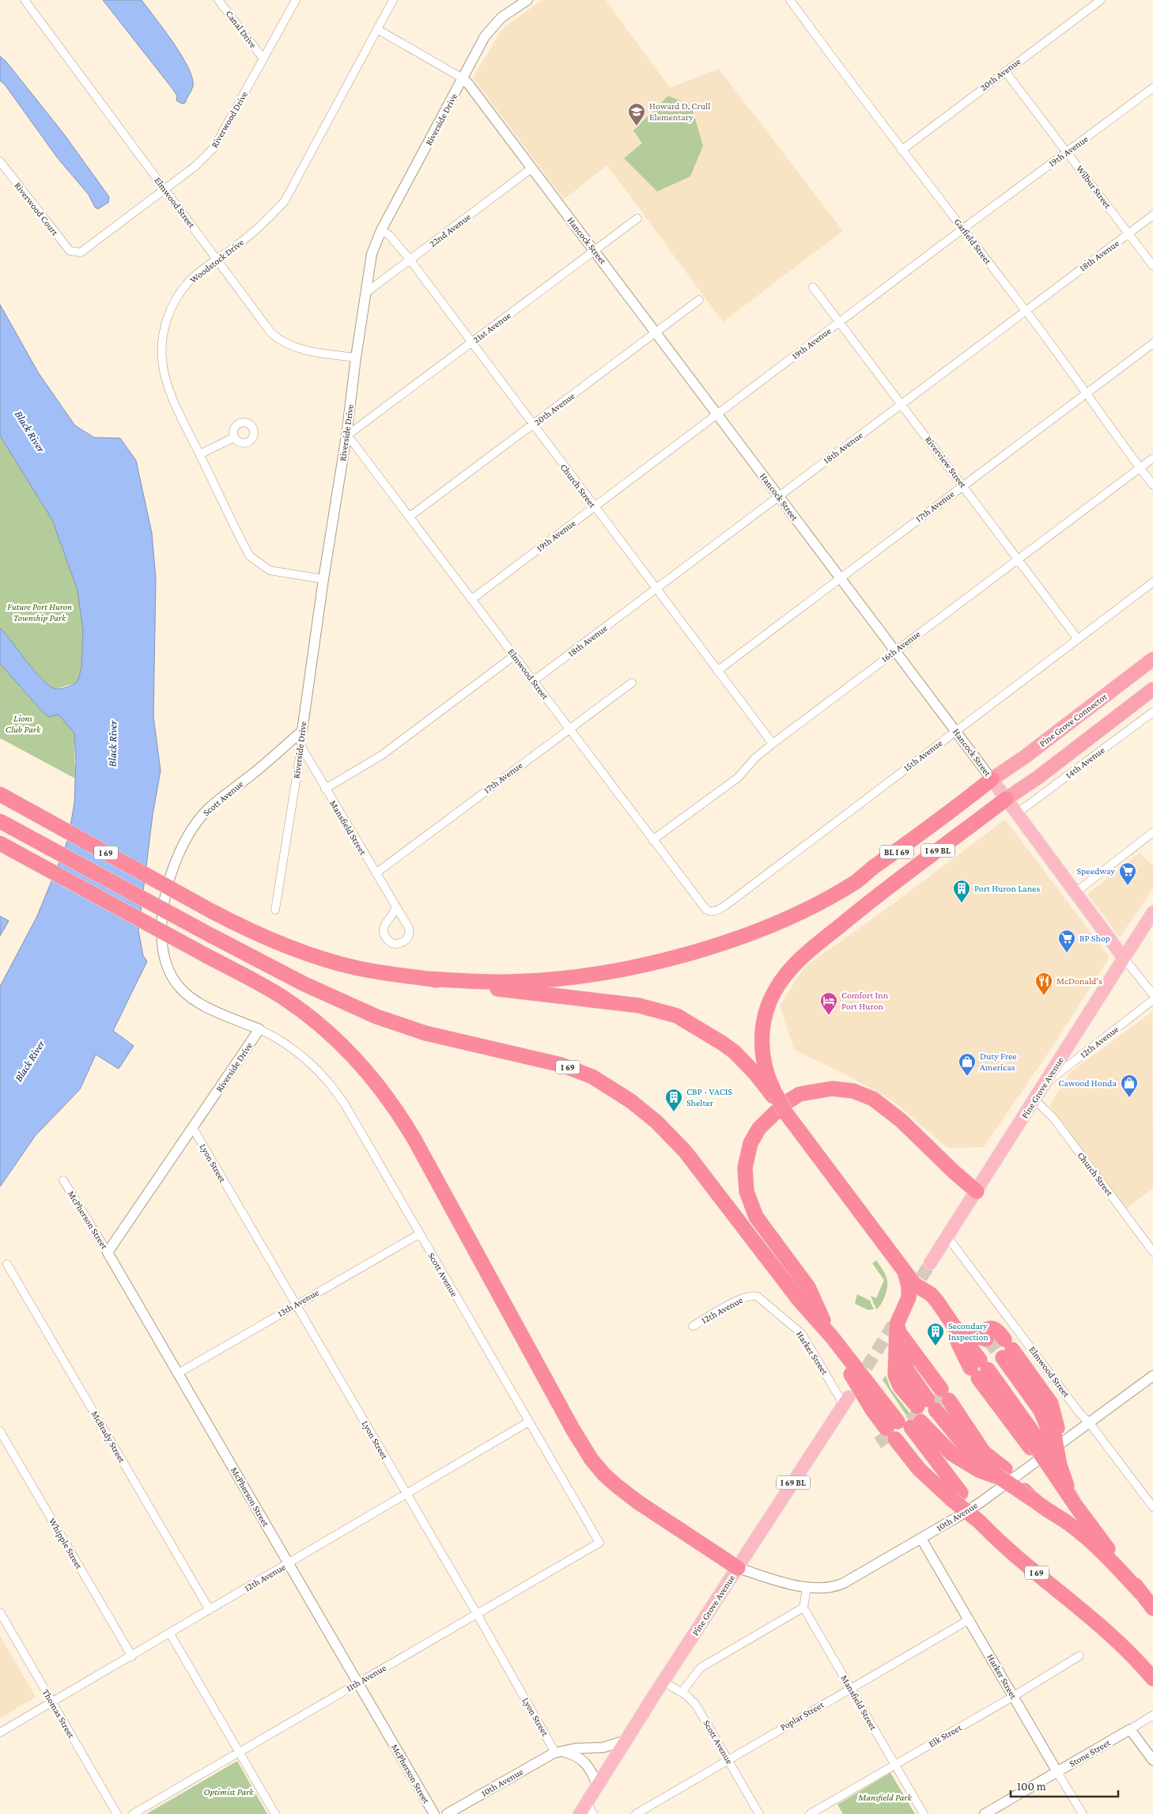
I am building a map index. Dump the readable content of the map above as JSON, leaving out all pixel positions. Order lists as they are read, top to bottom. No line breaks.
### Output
{"streets":{"highway":["Pine Grove Connector","I 69 BL","BL I 69","I 69"],"main road":["Hancock Street","Pine Grove Avenue"],"street":["Canal Drive","20th Avenue","Riverwood Drive","Riverside Drive","19th Avenue","Wilbur Street","Elmwood Street","Riverwood Court","22nd Avenue","Garfield Street","18th Avenue","Woodstock Drive","21st Avenue","Riverview Street","Church Street","17th Avenue","16th Avenue","15th Avenue","14th Avenue","Scott Avenue","Mansfield Street","12th Avenue","Lyon Street","McPherson Street","13th Avenue","Harker Street","McBrady Street","10th Avenue","Whipple Street","11th Avenue","Thomas Street","Poplar Street","Elk Street","Stone Street"]},"crossings":[["Canal Drive","Riverwood Drive"],["20th Avenue","Wilbur Street"],["20th Avenue","Elmwood Street"],["20th Avenue","Hancock Street"],["20th Avenue","Garfield Street"],["20th Avenue","Church Street"],["Riverwood Drive","Elmwood Street"],["Riverwood Drive","Riverwood Court"],["Riverside Drive","Elmwood Street"],["Riverside Drive","22nd Avenue"],["Riverside Drive","Hancock Street"],["Riverside Drive","Woodstock Drive"],["Riverside Drive","21st Avenue"],["Riverside Drive","Church Street"],["Riverside Drive","Scott Avenue"],["Riverside Drive","Mansfield Street"],["Riverside Drive","Lyon Street"],["Riverside Drive","McPherson Street"],["19th Avenue","Wilbur Street"],["19th Avenue","Elmwood Street"],["19th Avenue","Hancock Street"],["19th Avenue","Garfield Street"],["19th Avenue","Riverview Street"],["19th Avenue","Church Street"],["Wilbur Street","18th Avenue"],["Elmwood Street","18th Avenue"],["Elmwood Street","Woodstock Drive"],["Elmwood Street","21st Avenue"],["Elmwood Street","17th Avenue"],["Elmwood Street","16th Avenue"],["Elmwood Street","15th Avenue"],["Elmwood Street","Pine Grove Avenue"],["Elmwood Street","10th Avenue"],["22nd Avenue","Hancock Street"],["22nd Avenue","Church Street"],["Hancock Street","18th Avenue"],["Hancock Street","Woodstock Drive"],["Hancock Street","21st Avenue"],["Hancock Street","17th Avenue"],["Hancock Street","16th Avenue"],["Hancock Street","Pine Grove Connector"],["Hancock Street","15th Avenue"],["Hancock Street","14th Avenue"],["Hancock Street","I 69 BL"],["Hancock Street","BL I 69"],["Hancock Street","Pine Grove Avenue"],["Garfield Street","18th Avenue"],["Garfield Street","17th Avenue"],["Garfield Street","16th Avenue"],["18th Avenue","Riverview Street"],["18th Avenue","Church Street"],["21st Avenue","Church Street"],["Riverview Street","17th Avenue"],["Riverview Street","16th Avenue"],["Riverview Street","15th Avenue"],["Church Street","17th Avenue"],["Church Street","16th Avenue"],["Church Street","Pine Grove Avenue"],["17th Avenue","Mansfield Street"],["Pine Grove Connector","BL I 69"],["Scott Avenue","12th Avenue"],["Scott Avenue","Pine Grove Avenue"],["Scott Avenue","13th Avenue"],["Scott Avenue","11th Avenue"],["Scott Avenue","Poplar Street"],["Mansfield Street","Poplar Street"],["Mansfield Street","Elk Street"],["I 69 BL","I 69"],["BL I 69","I 69"],["12th Avenue","Pine Grove Avenue"],["12th Avenue","Lyon Street"],["12th Avenue","McPherson Street"],["12th Avenue","Harker Street"],["12th Avenue","McBrady Street"],["12th Avenue","Whipple Street"],["12th Avenue","Thomas Street"],["Pine Grove Avenue","Harker Street"],["Pine Grove Avenue","10th Avenue"],["Lyon Street","13th Avenue"],["Lyon Street","10th Avenue"],["Lyon Street","11th Avenue"],["McPherson Street","13th Avenue"],["McPherson Street","11th Avenue"],["Harker Street","10th Avenue"],["Harker Street","Poplar Street"],["Harker Street","Elk Street"],["Harker Street","Stone Street"]],"water":["Black River"],"parks":["Future Port Huron Township Park","Lions Club Park","Optimist Park","Mansfield Park"],"places":{"school or university":["Howard D. Crull Elementary"],"supermarket":["Speedway","BP Shop"],"building":["Port Huron Lanes","CBP - VACIS Shelter","Secondary Inspection"],"restaurant":["McDonald's"],"hotel":["Comfort Inn Port Huron"],"shop":["Duty Free Americas","Cawood Honda"]},"scale_bar":"100 m"}
